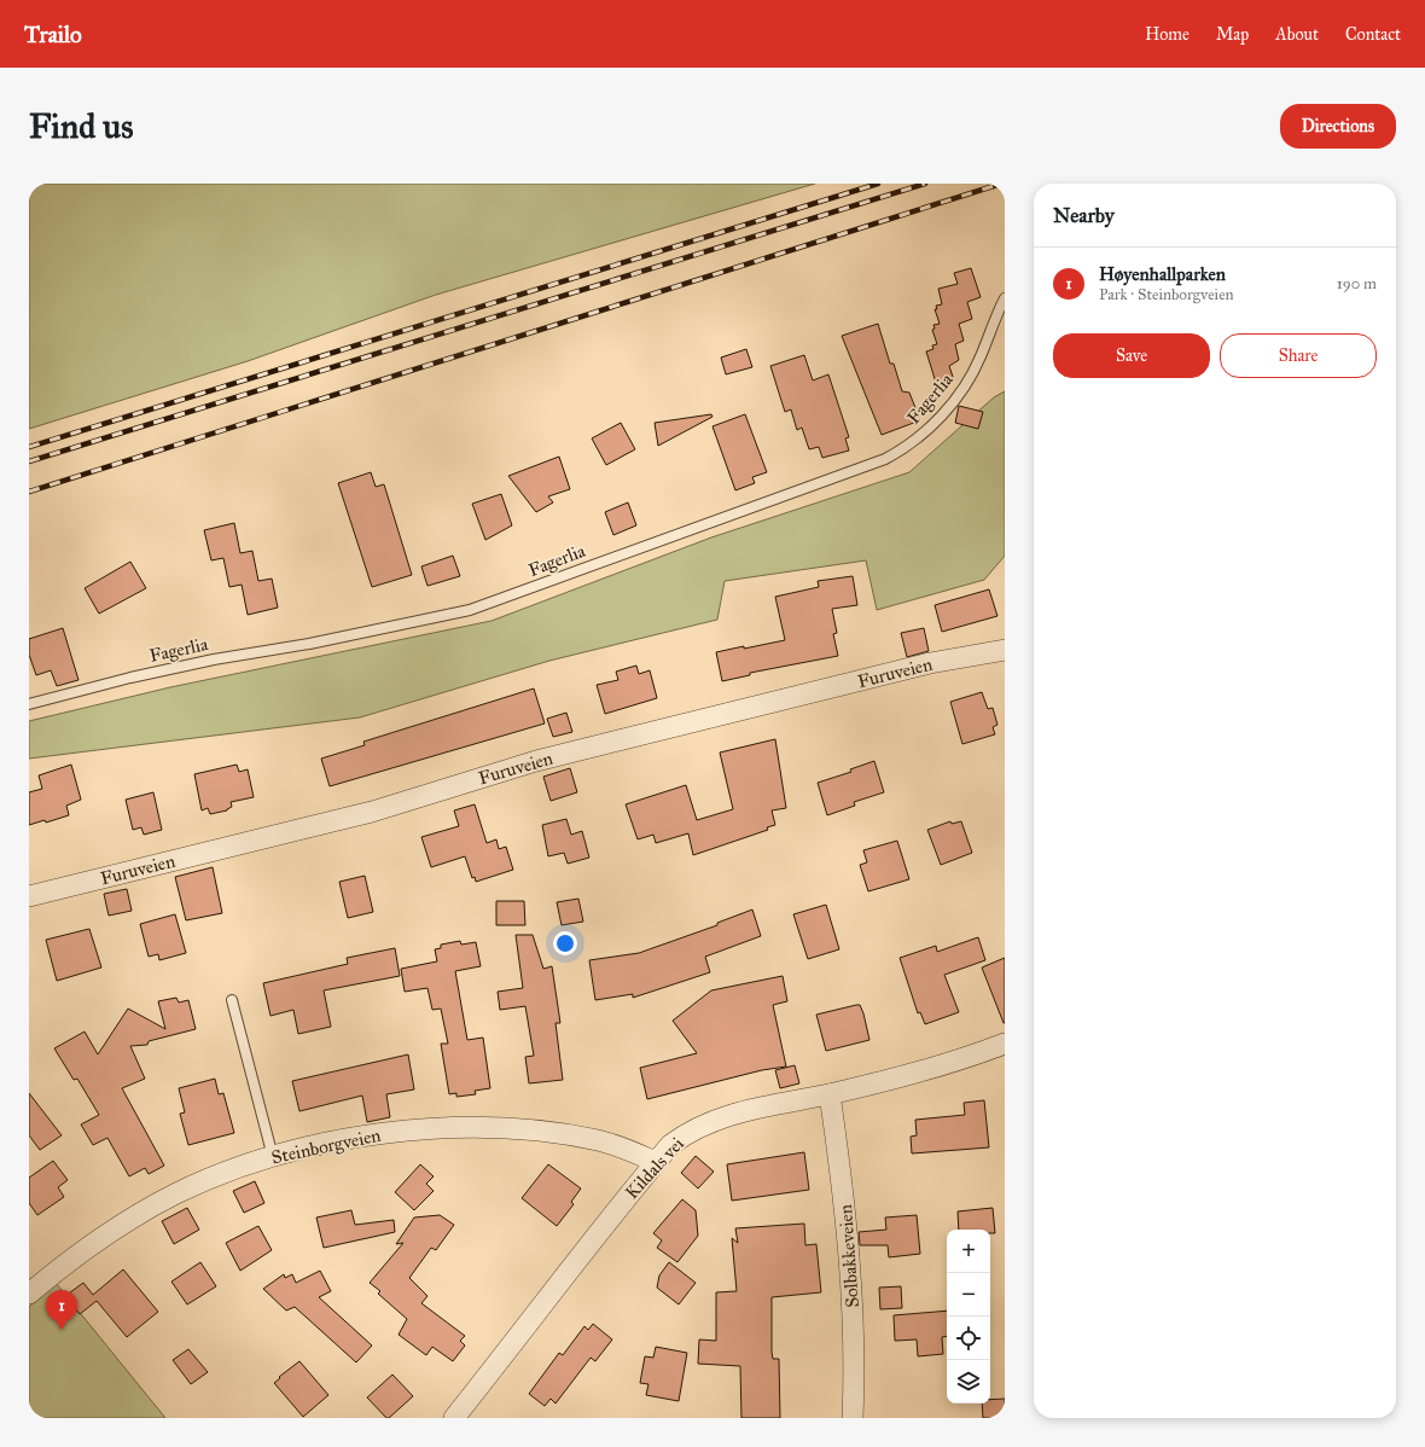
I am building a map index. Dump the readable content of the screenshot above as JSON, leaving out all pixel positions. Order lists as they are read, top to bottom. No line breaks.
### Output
{"streets":{"street":["Furuveien","Steinborgveien","Kildals vei","Solbakkeveien"],"lane":["Fagerlia"]},"crossings":[["Steinborgveien","Kildals vei"],["Kildals vei","Solbakkeveien"]],"page":{"header":"Trailo","nav":["Home","Map","About","Contact"],"buttons":["Directions",["Save","Share"]],"title":"Find us","heading":"Nearby","list":[{"mark":"1","name":"Høyenhallparken","note":"Park · Steinborgveien","value":"190 m"}],"map_buttons":["+","−"],"pins":"1"}}
